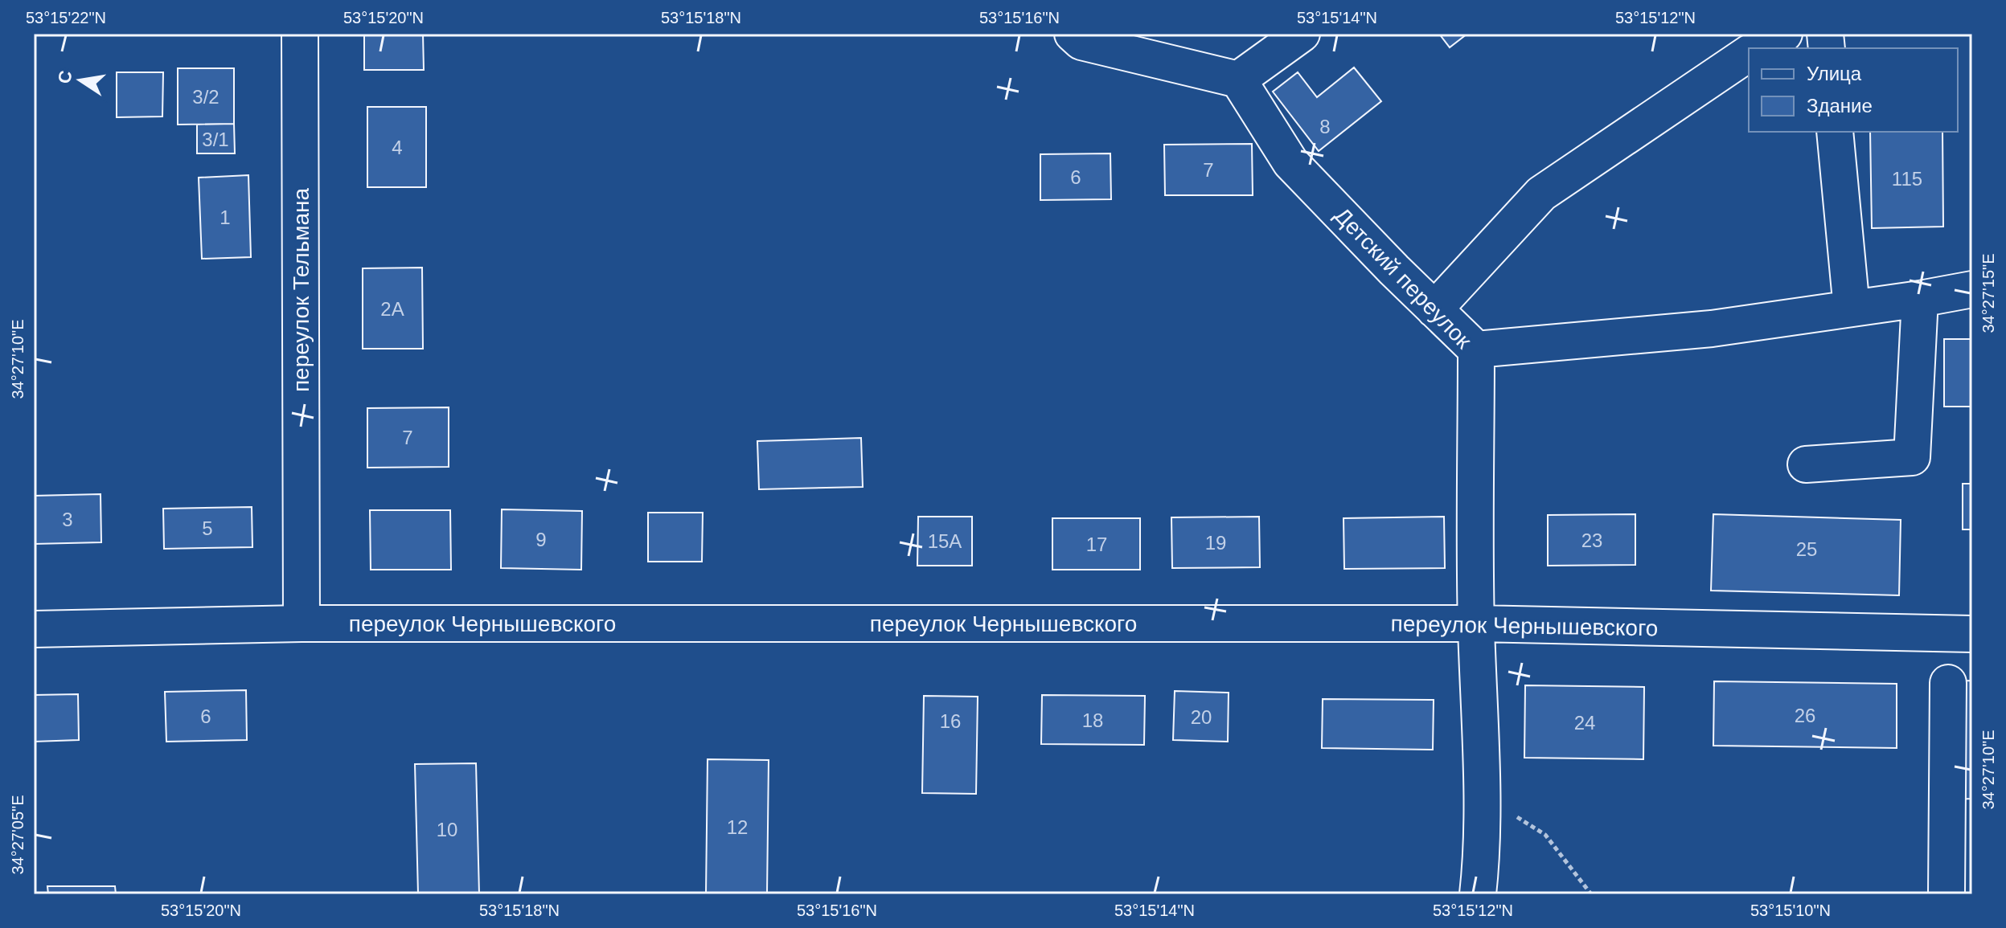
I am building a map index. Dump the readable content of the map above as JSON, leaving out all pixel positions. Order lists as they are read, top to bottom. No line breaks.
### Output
{"streets":{"street":["Детский переулок","переулок Тельмана","переулок Чернышевского"]},"crossings":[["Детский переулок","переулок Чернышевского"],["переулок Тельмана","переулок Чернышевского"]],"house_numbers":["3/2","8","3/1","4","7","6","115","1","2А","7","3","5","9","23","15А","19","17","25","26","6","20","18","16","24","12","10"],"legend":["Улица","Здание"],"north":"left","coordinates":["53°15'22\"N","53°15'20\"N","53°15'18\"N","53°15'16\"N","53°15'14\"N","53°15'12\"N","34°27'15\"E","34°27'10\"E","34°27'05\"E","53°15'10\"N"]}
